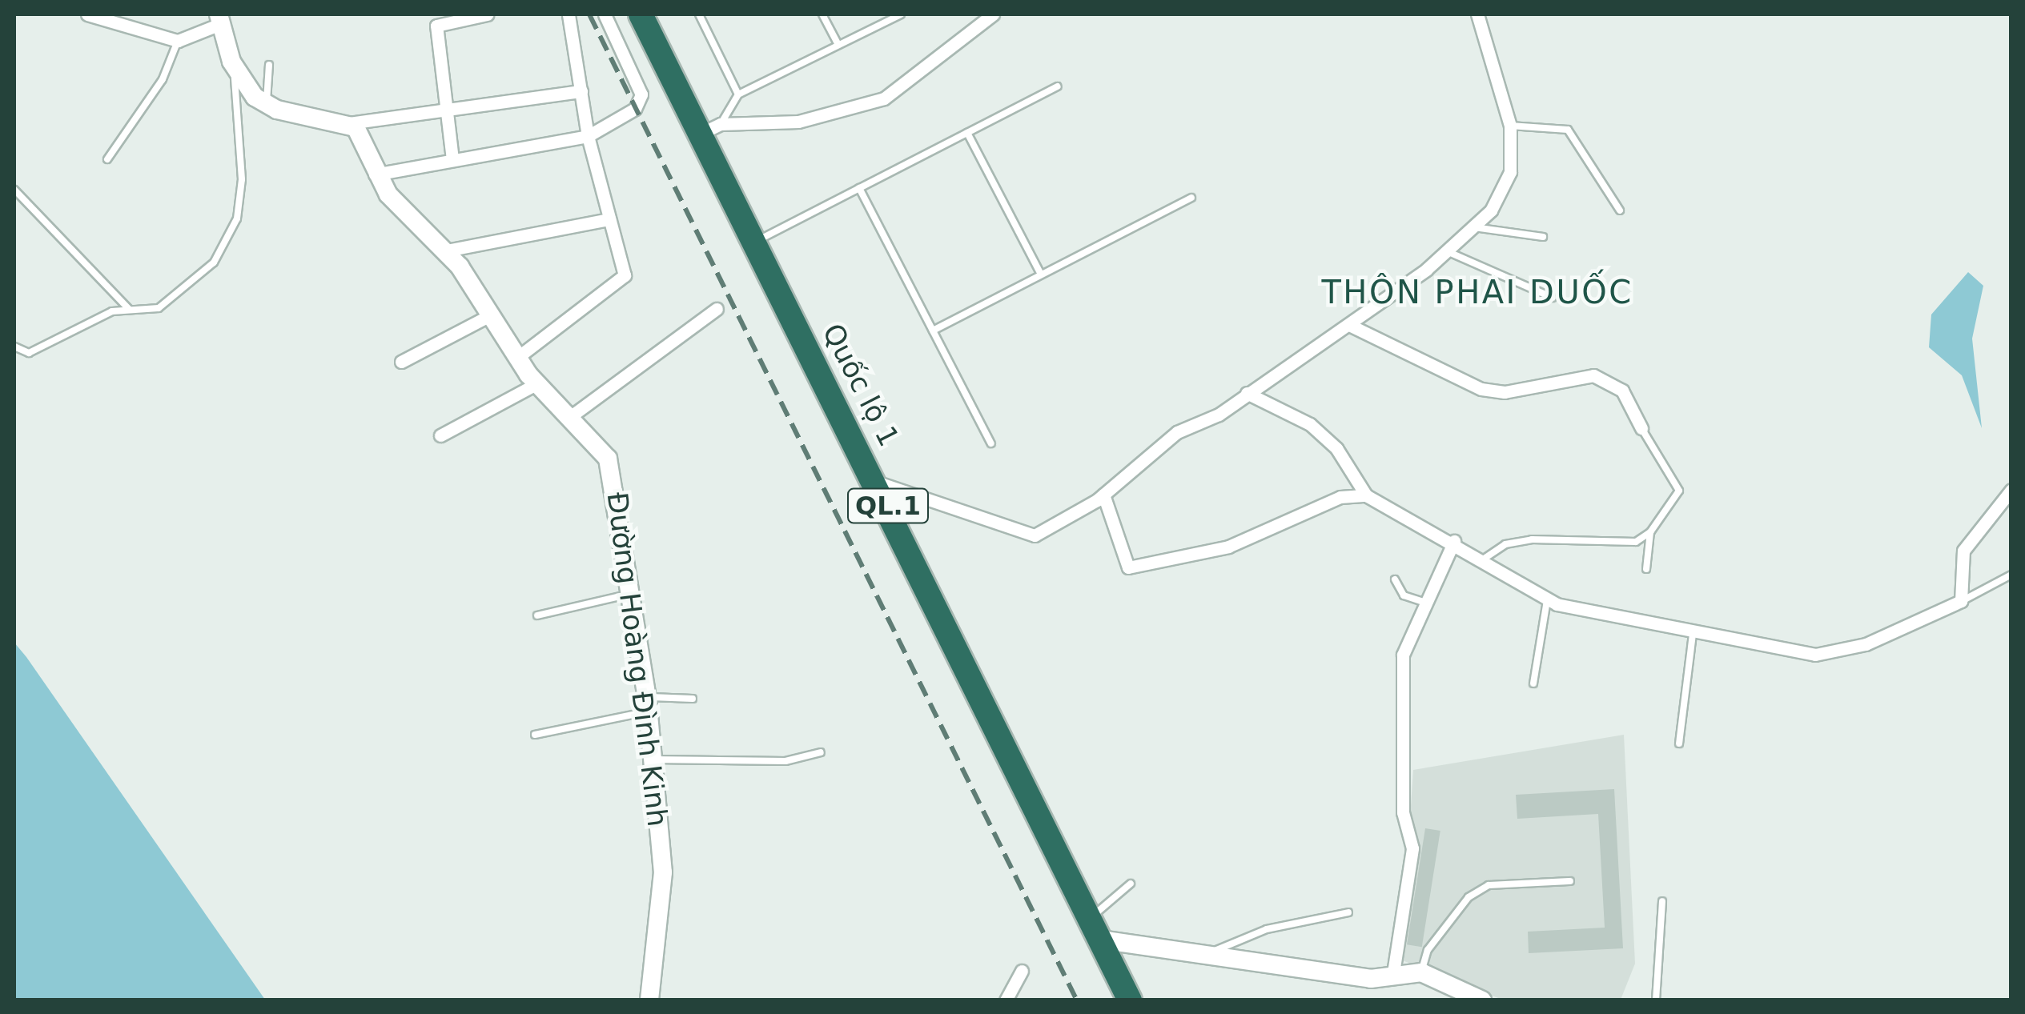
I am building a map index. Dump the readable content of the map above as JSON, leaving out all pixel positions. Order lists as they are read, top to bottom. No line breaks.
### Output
{"streets":{"highway":["Quốc lộ 1","QL.1"],"street":["Đường Hoàng Đình Kinh"]},"districts":["THÔN PHAI DUỐC"]}
